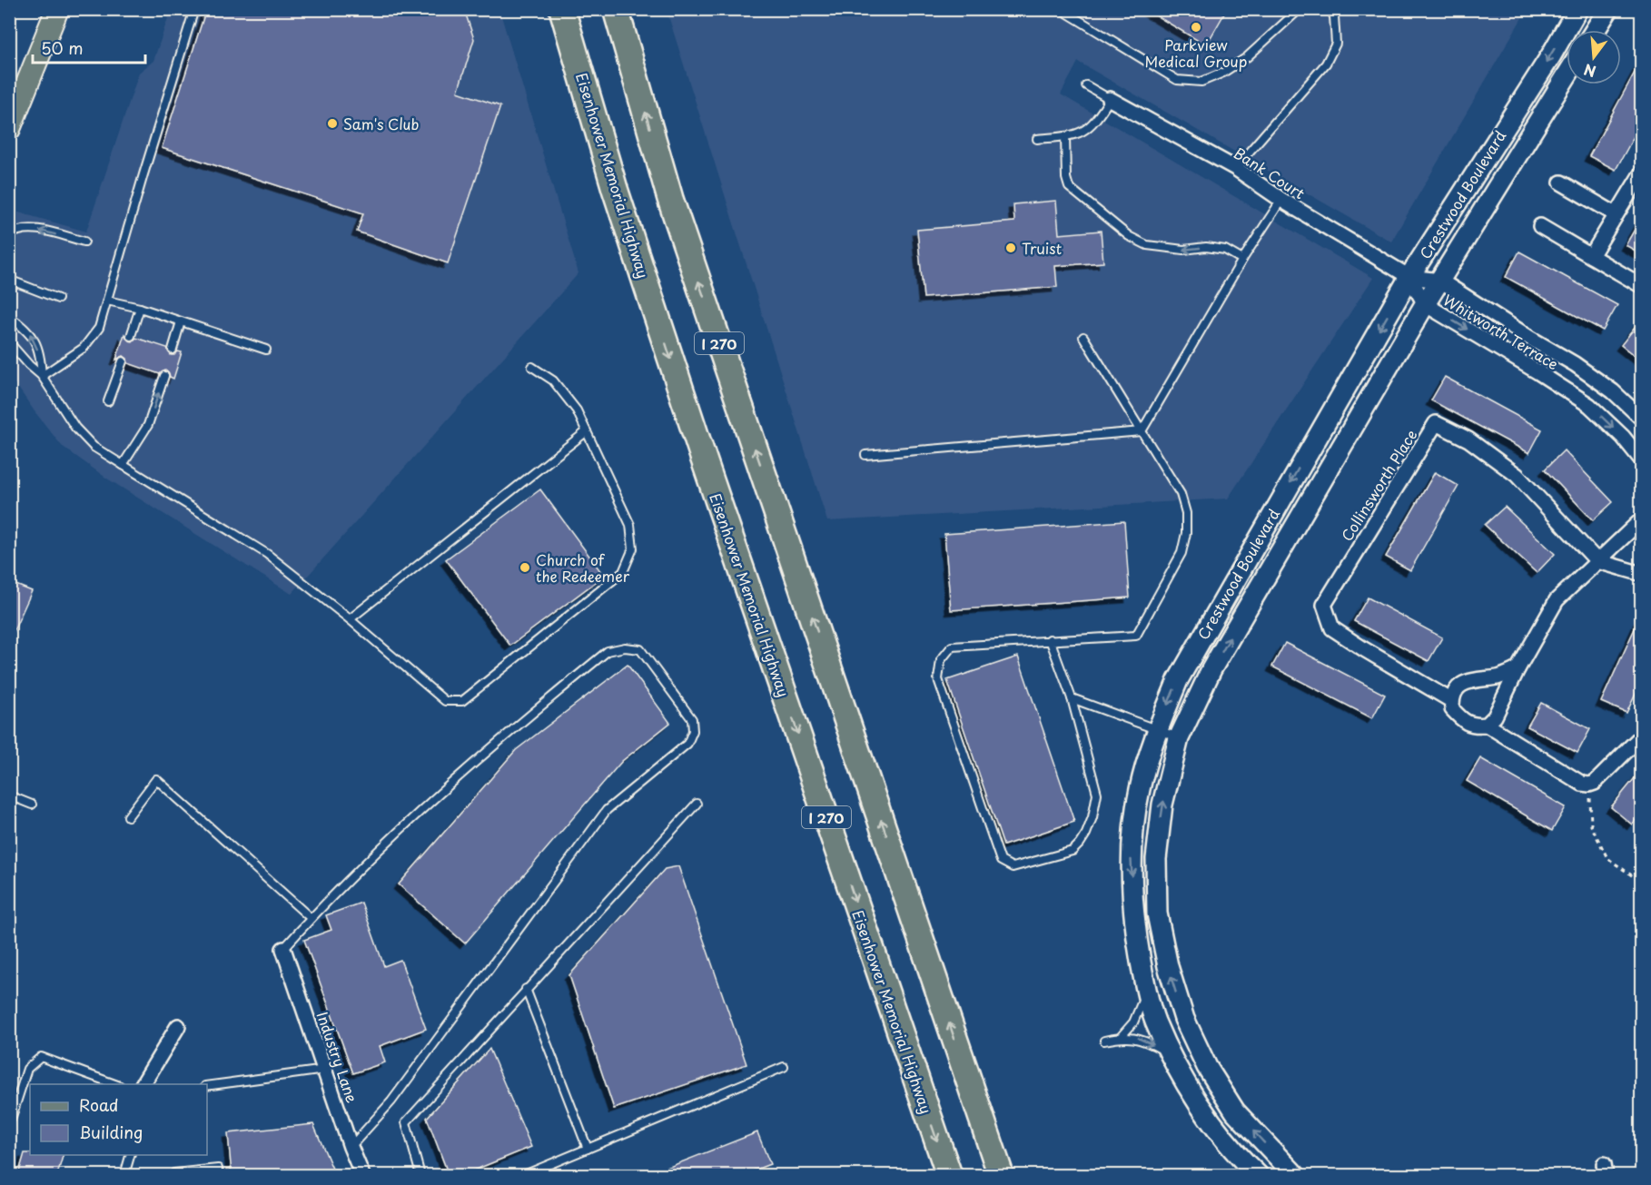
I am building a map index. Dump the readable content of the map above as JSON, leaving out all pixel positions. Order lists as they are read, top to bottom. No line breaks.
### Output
{"streets":{"highway":["Eisenhower Memorial Highway","I 270"],"main road":["Crestwood Boulevard"],"street":["Bank Court","Whitworth Terrace","Collinsworth Place","Industry Lane"]},"crossings":[["Bank Court","Crestwood Boulevard"],["Bank Court","Whitworth Terrace"],["Crestwood Boulevard","Whitworth Terrace"]],"places":["Parkview Medical Group","Sam's Club","Truist","Church of the Redeemer"],"legend":["Road","Building"],"scale_bar":"50 m","north":"bottom"}
